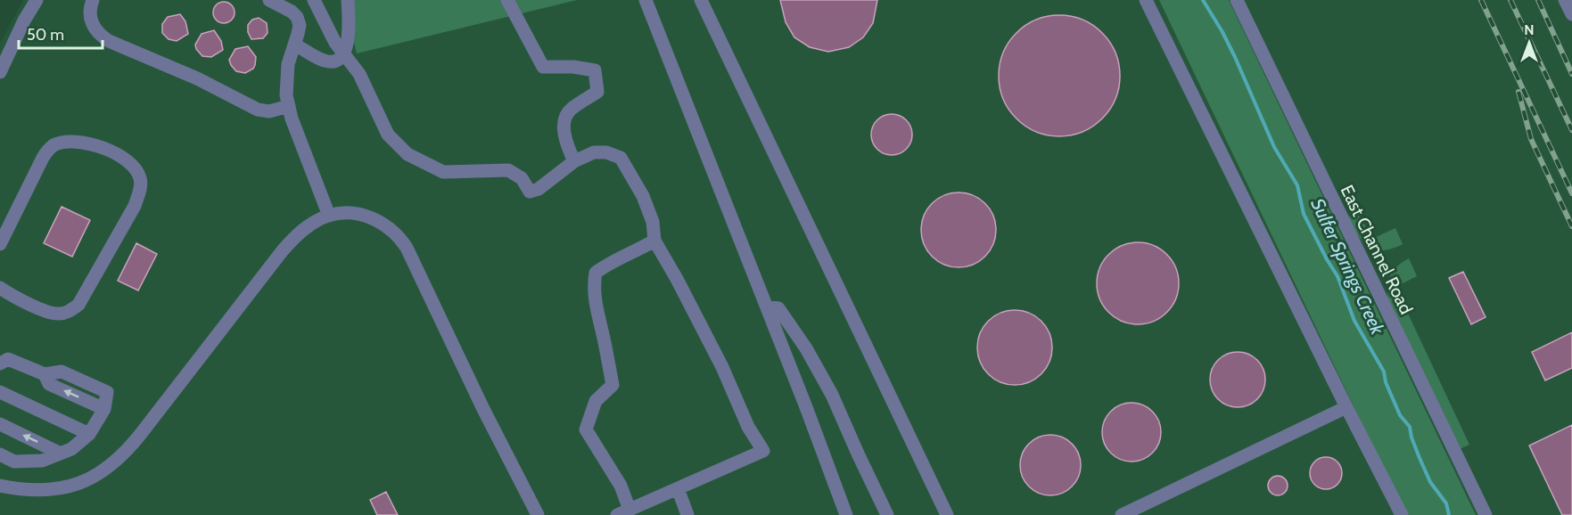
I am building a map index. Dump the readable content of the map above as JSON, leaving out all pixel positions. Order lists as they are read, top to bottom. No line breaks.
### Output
{"streets":{"street":["East Channel Road"]},"water":["Sulfer Springs Creek"],"scale_bar":"50 m","north":"top"}
